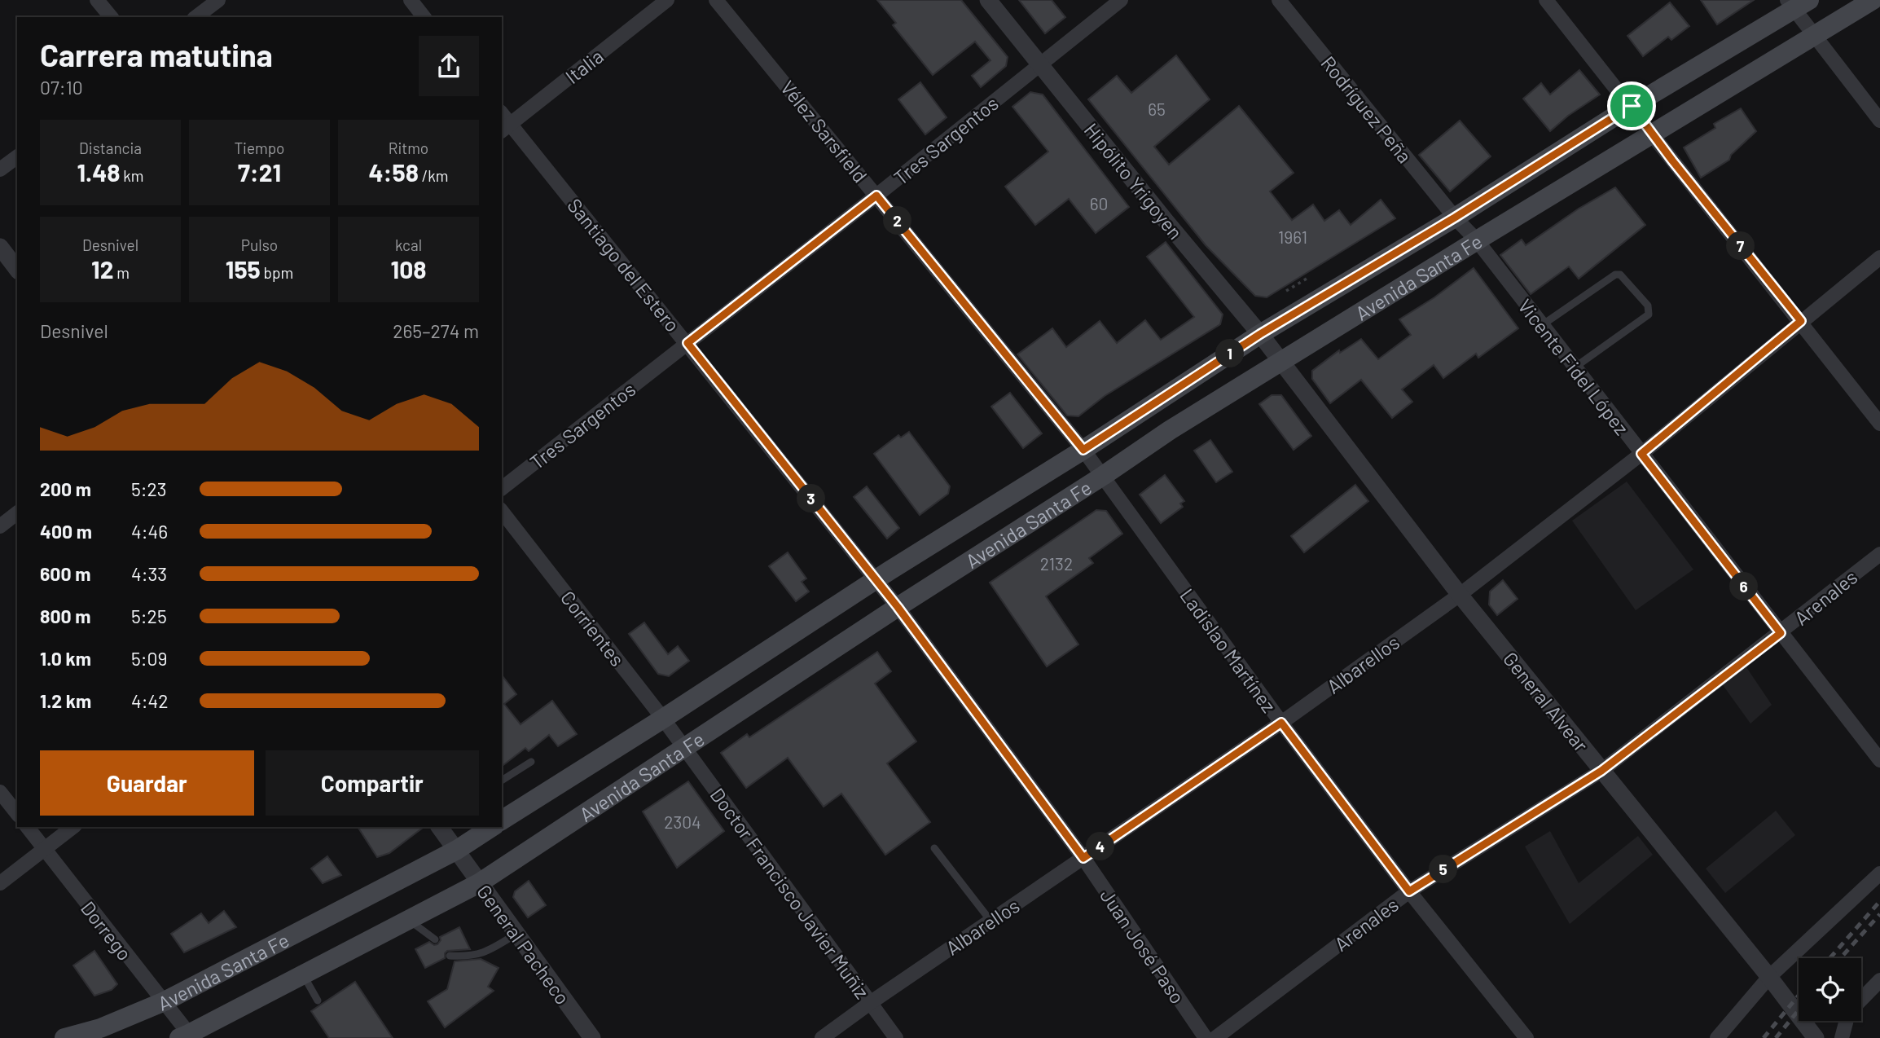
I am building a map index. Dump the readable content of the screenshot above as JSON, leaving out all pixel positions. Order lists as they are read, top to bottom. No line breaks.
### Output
{"streets":{"main road":["Avenida Santa Fe"],"street":["Italia","Rodríguez Peña","Vélez Sarsfield","Tres Sargentos","Hipólito Yrigoyen","Santiago del Estero","Vicente Fidel López","Arenales","Corrientes","Ladislao Martínez","Albarellos","General Alvear","Doctor Francisco Javier Muñiz","Dorrego","General Pacheco","Juan José Paso"]},"crossings":[["Italia","Santiago del Estero"],["Rodríguez Peña","Avenida Santa Fe"],["Rodríguez Peña","Vicente Fidel López"],["Vélez Sarsfield","Tres Sargentos"],["Vélez Sarsfield","Avenida Santa Fe"],["Vélez Sarsfield","Ladislao Martínez"],["Tres Sargentos","Hipólito Yrigoyen"],["Tres Sargentos","Santiago del Estero"],["Hipólito Yrigoyen","Avenida Santa Fe"],["Hipólito Yrigoyen","General Alvear"],["Santiago del Estero","Avenida Santa Fe"],["Santiago del Estero","Juan José Paso"],["Avenida Santa Fe","Vicente Fidel López"],["Avenida Santa Fe","Corrientes"],["Avenida Santa Fe","Ladislao Martínez"],["Avenida Santa Fe","General Alvear"],["Avenida Santa Fe","Doctor Francisco Javier Muñiz"],["Avenida Santa Fe","Dorrego"],["Avenida Santa Fe","General Pacheco"],["Avenida Santa Fe","Juan José Paso"],["Vicente Fidel López","Arenales"],["Vicente Fidel López","Albarellos"],["Arenales","Ladislao Martínez"],["Arenales","General Alvear"],["Corrientes","Doctor Francisco Javier Muñiz"],["Ladislao Martínez","Albarellos"],["Albarellos","General Alvear"],["Albarellos","Doctor Francisco Javier Muñiz"],["Albarellos","Juan José Paso"]],"house_numbers":["65","60","1961","2132","2304"],"page":{"heading":["Carrera matutina","07:10"],"stats":[["Distancia","1.48 km"],["Tiempo","7:21"],["Ritmo","4:58 /km"],["Desnivel","12 m"],["Pulso","155 bpm"],["kcal","108"]],"pins":["2","7","1","3","6","4","5"],"chart":["Desnivel","265–274 m"],"list":[{"name":"200 m","note":"5:23"},{"name":"400 m","note":"4:46"},{"name":"600 m","note":"4:33"},{"name":"800 m","note":"5:25"},{"name":"1.0 km","note":"5:09"},{"name":"1.2 km","note":"4:42"}],"buttons":["Guardar","Compartir"]}}
